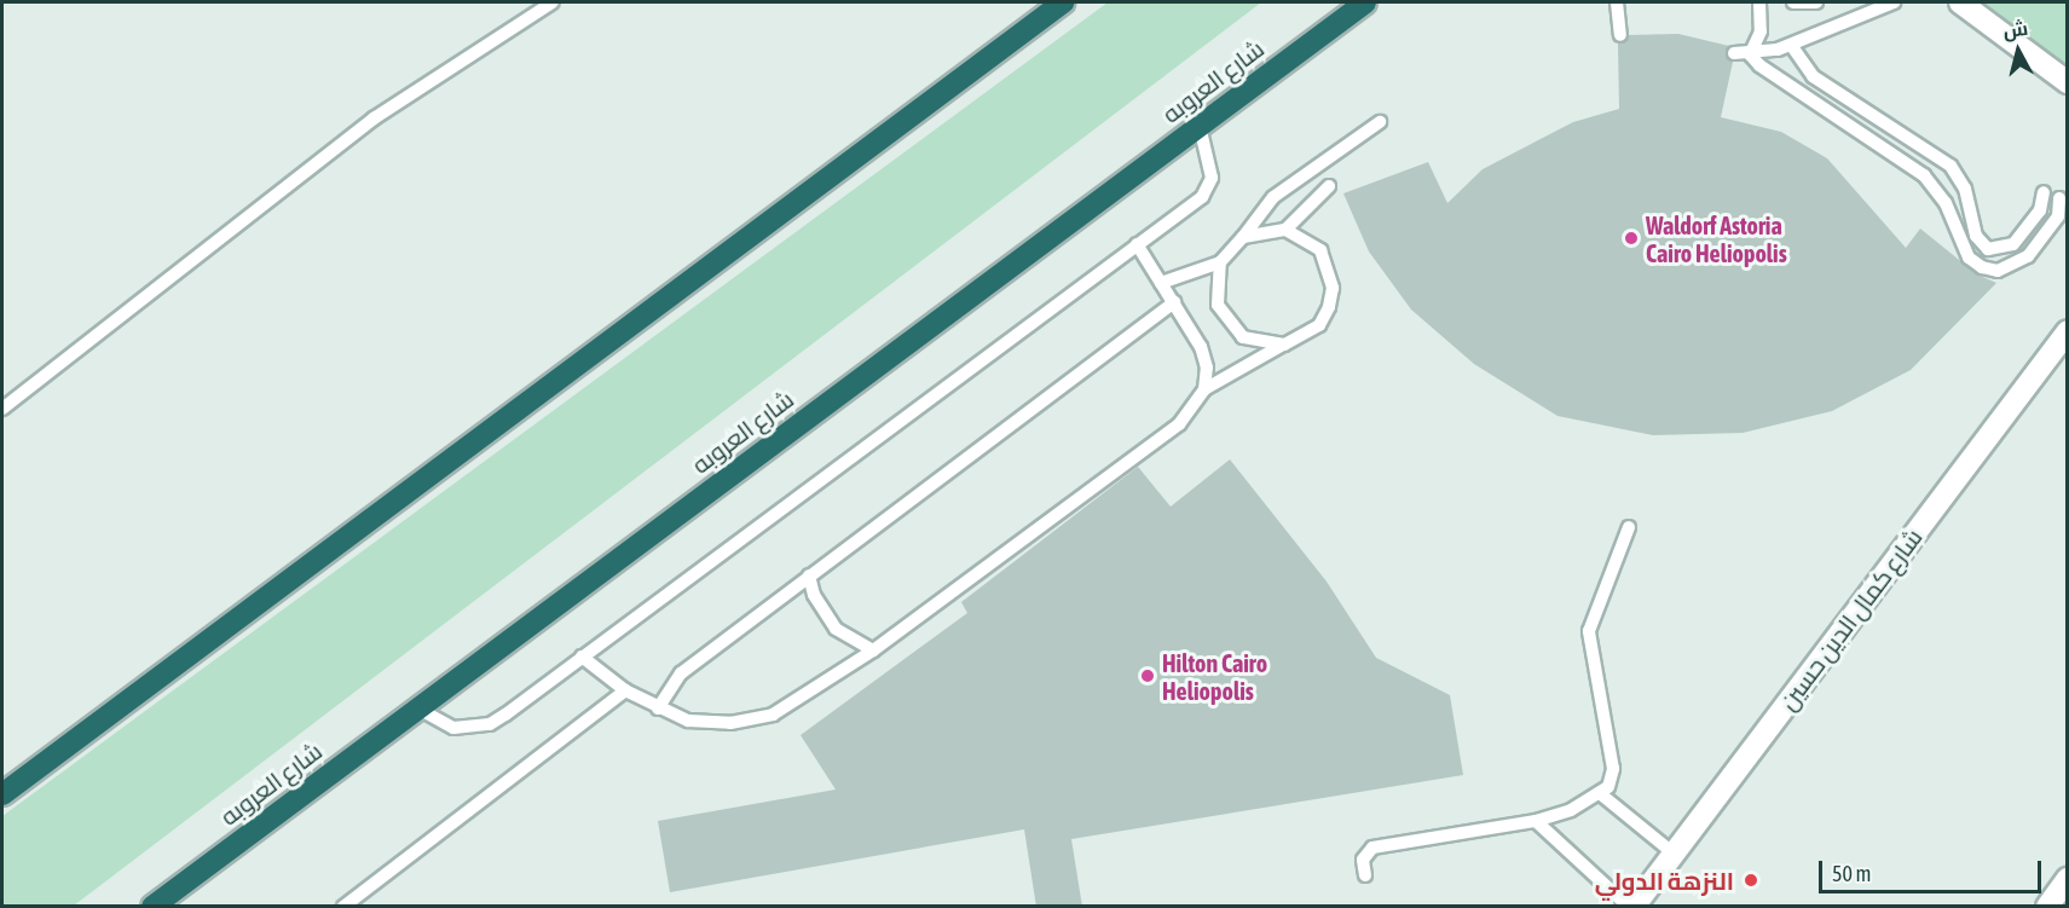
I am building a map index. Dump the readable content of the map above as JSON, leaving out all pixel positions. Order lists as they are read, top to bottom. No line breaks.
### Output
{"streets":{"highway":["شارع العروبه"],"street":["شارع كمال الدين حسين"]},"places":["Waldorf Astoria Cairo Heliopolis","Hilton Cairo Heliopolis","النزهة الدولي"],"scale_bar":"50 m","north":"top"}
